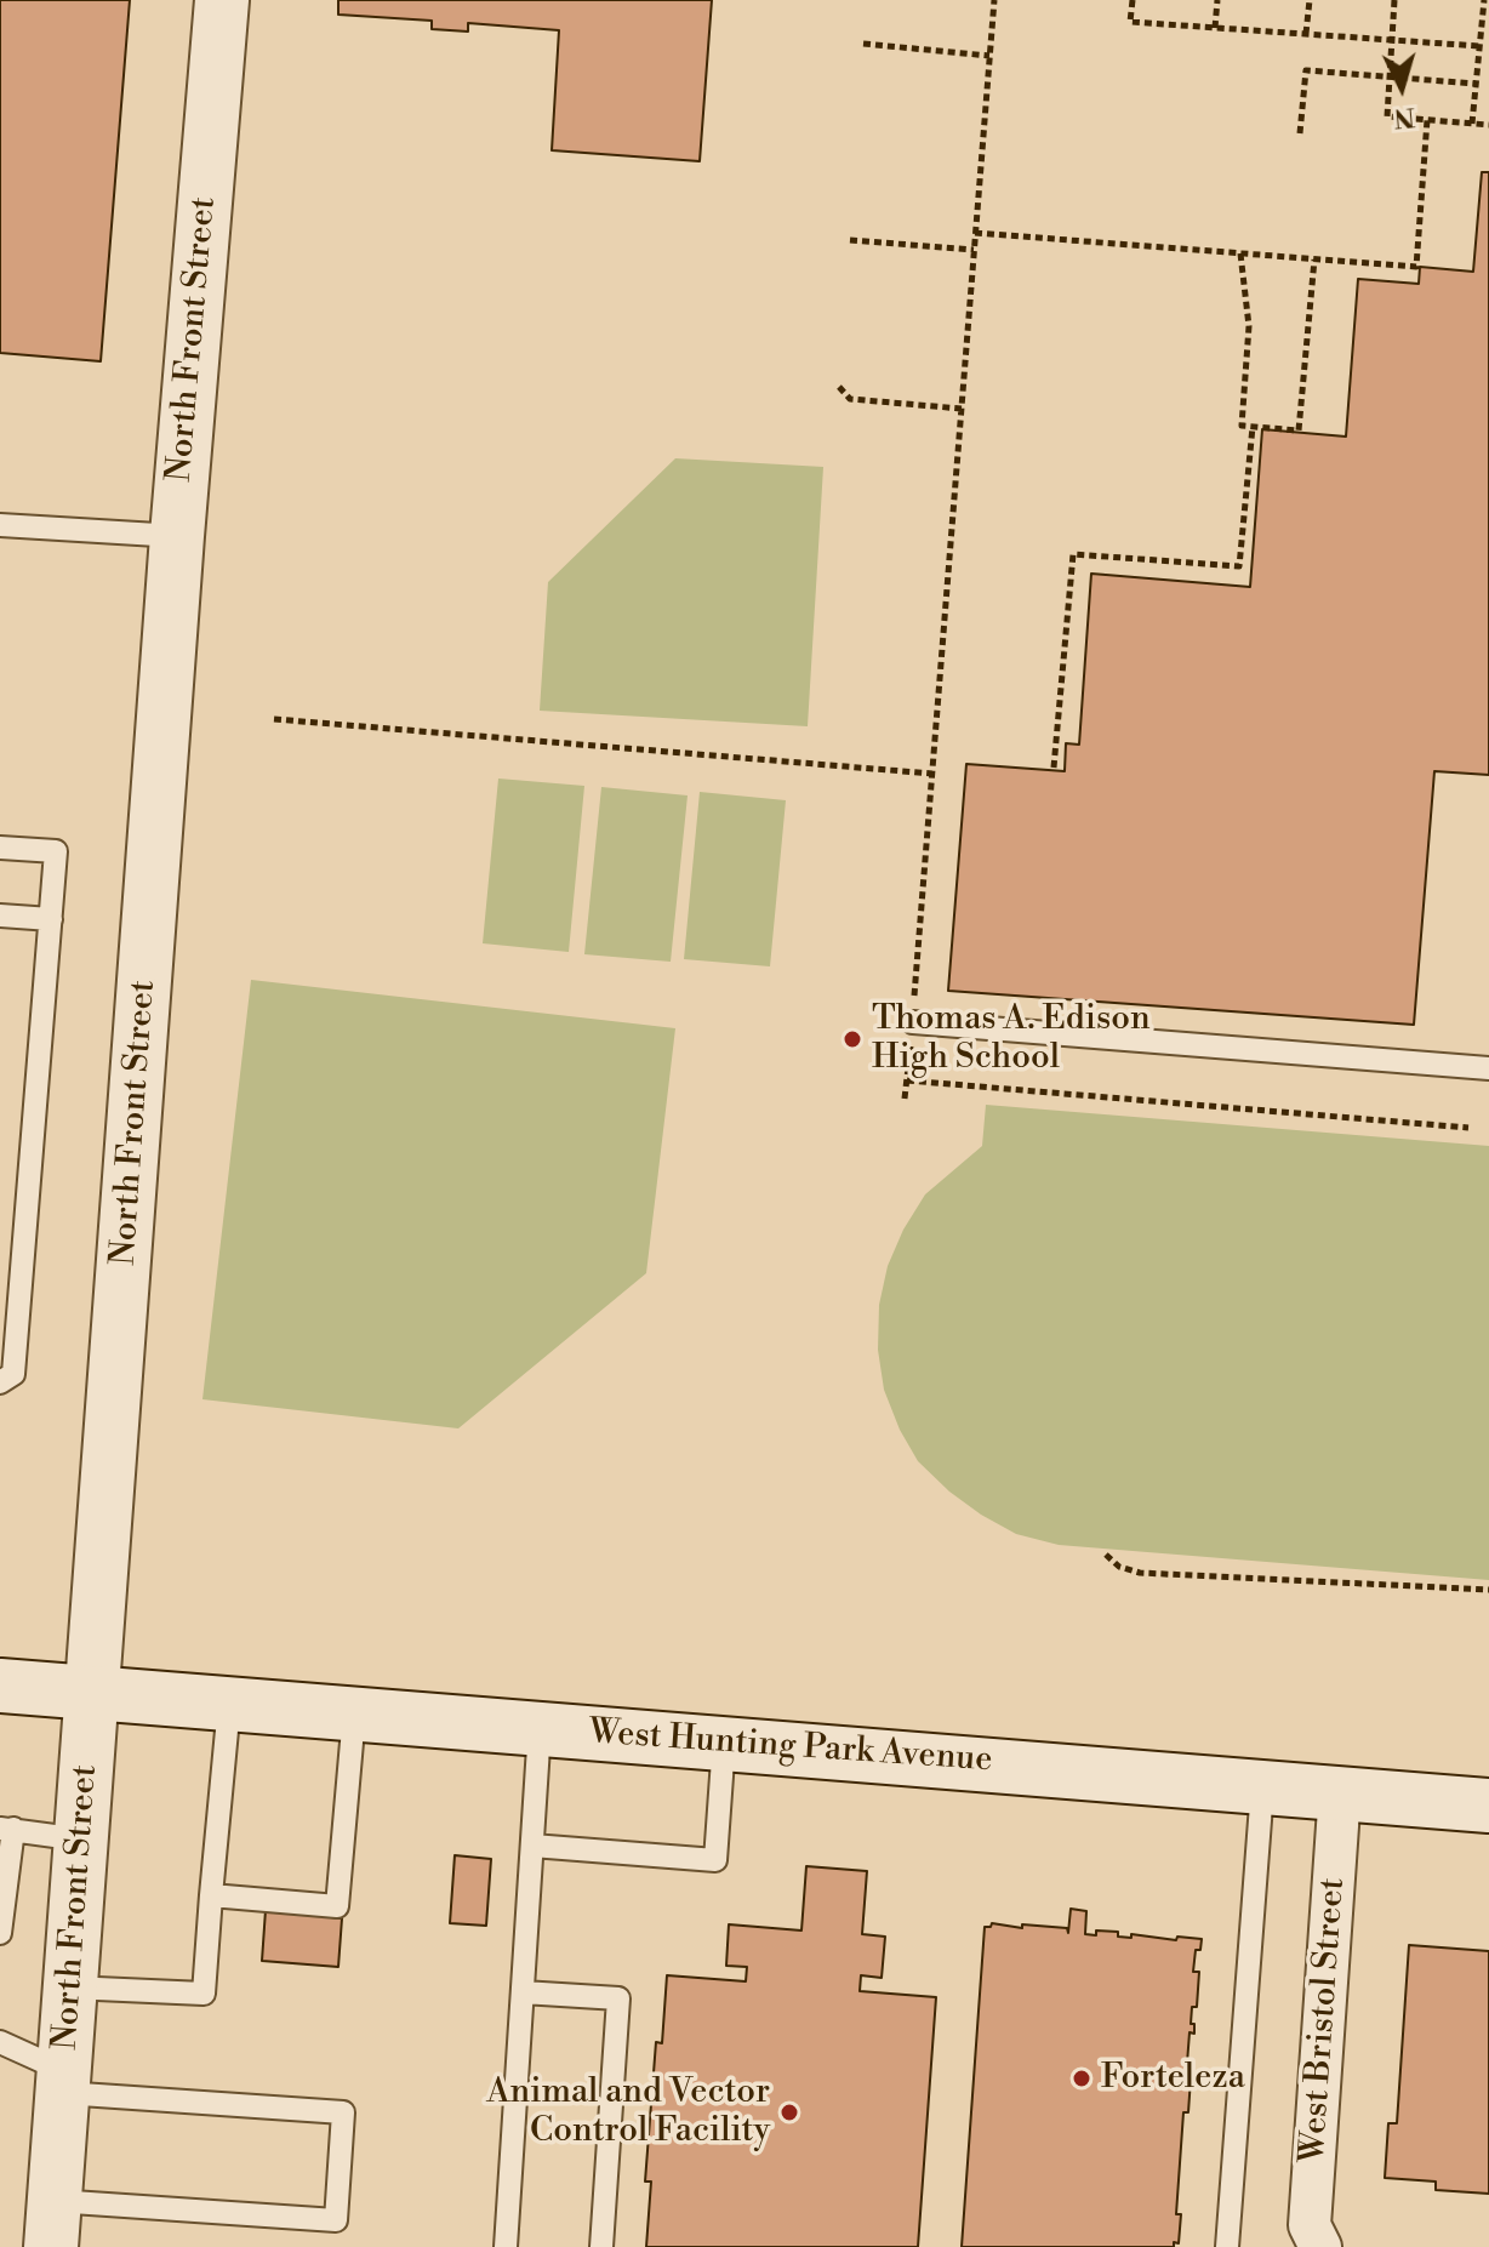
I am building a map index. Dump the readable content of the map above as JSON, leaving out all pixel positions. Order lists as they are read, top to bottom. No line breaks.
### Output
{"streets":{"street":["North Front Street","West Hunting Park Avenue","West Bristol Street"]},"crossings":[["North Front Street","West Hunting Park Avenue"],["West Hunting Park Avenue","West Bristol Street"]],"places":["Thomas A. Edison High School","Forteleza","Animal and Vector Control Facility"],"north":"bottom"}
